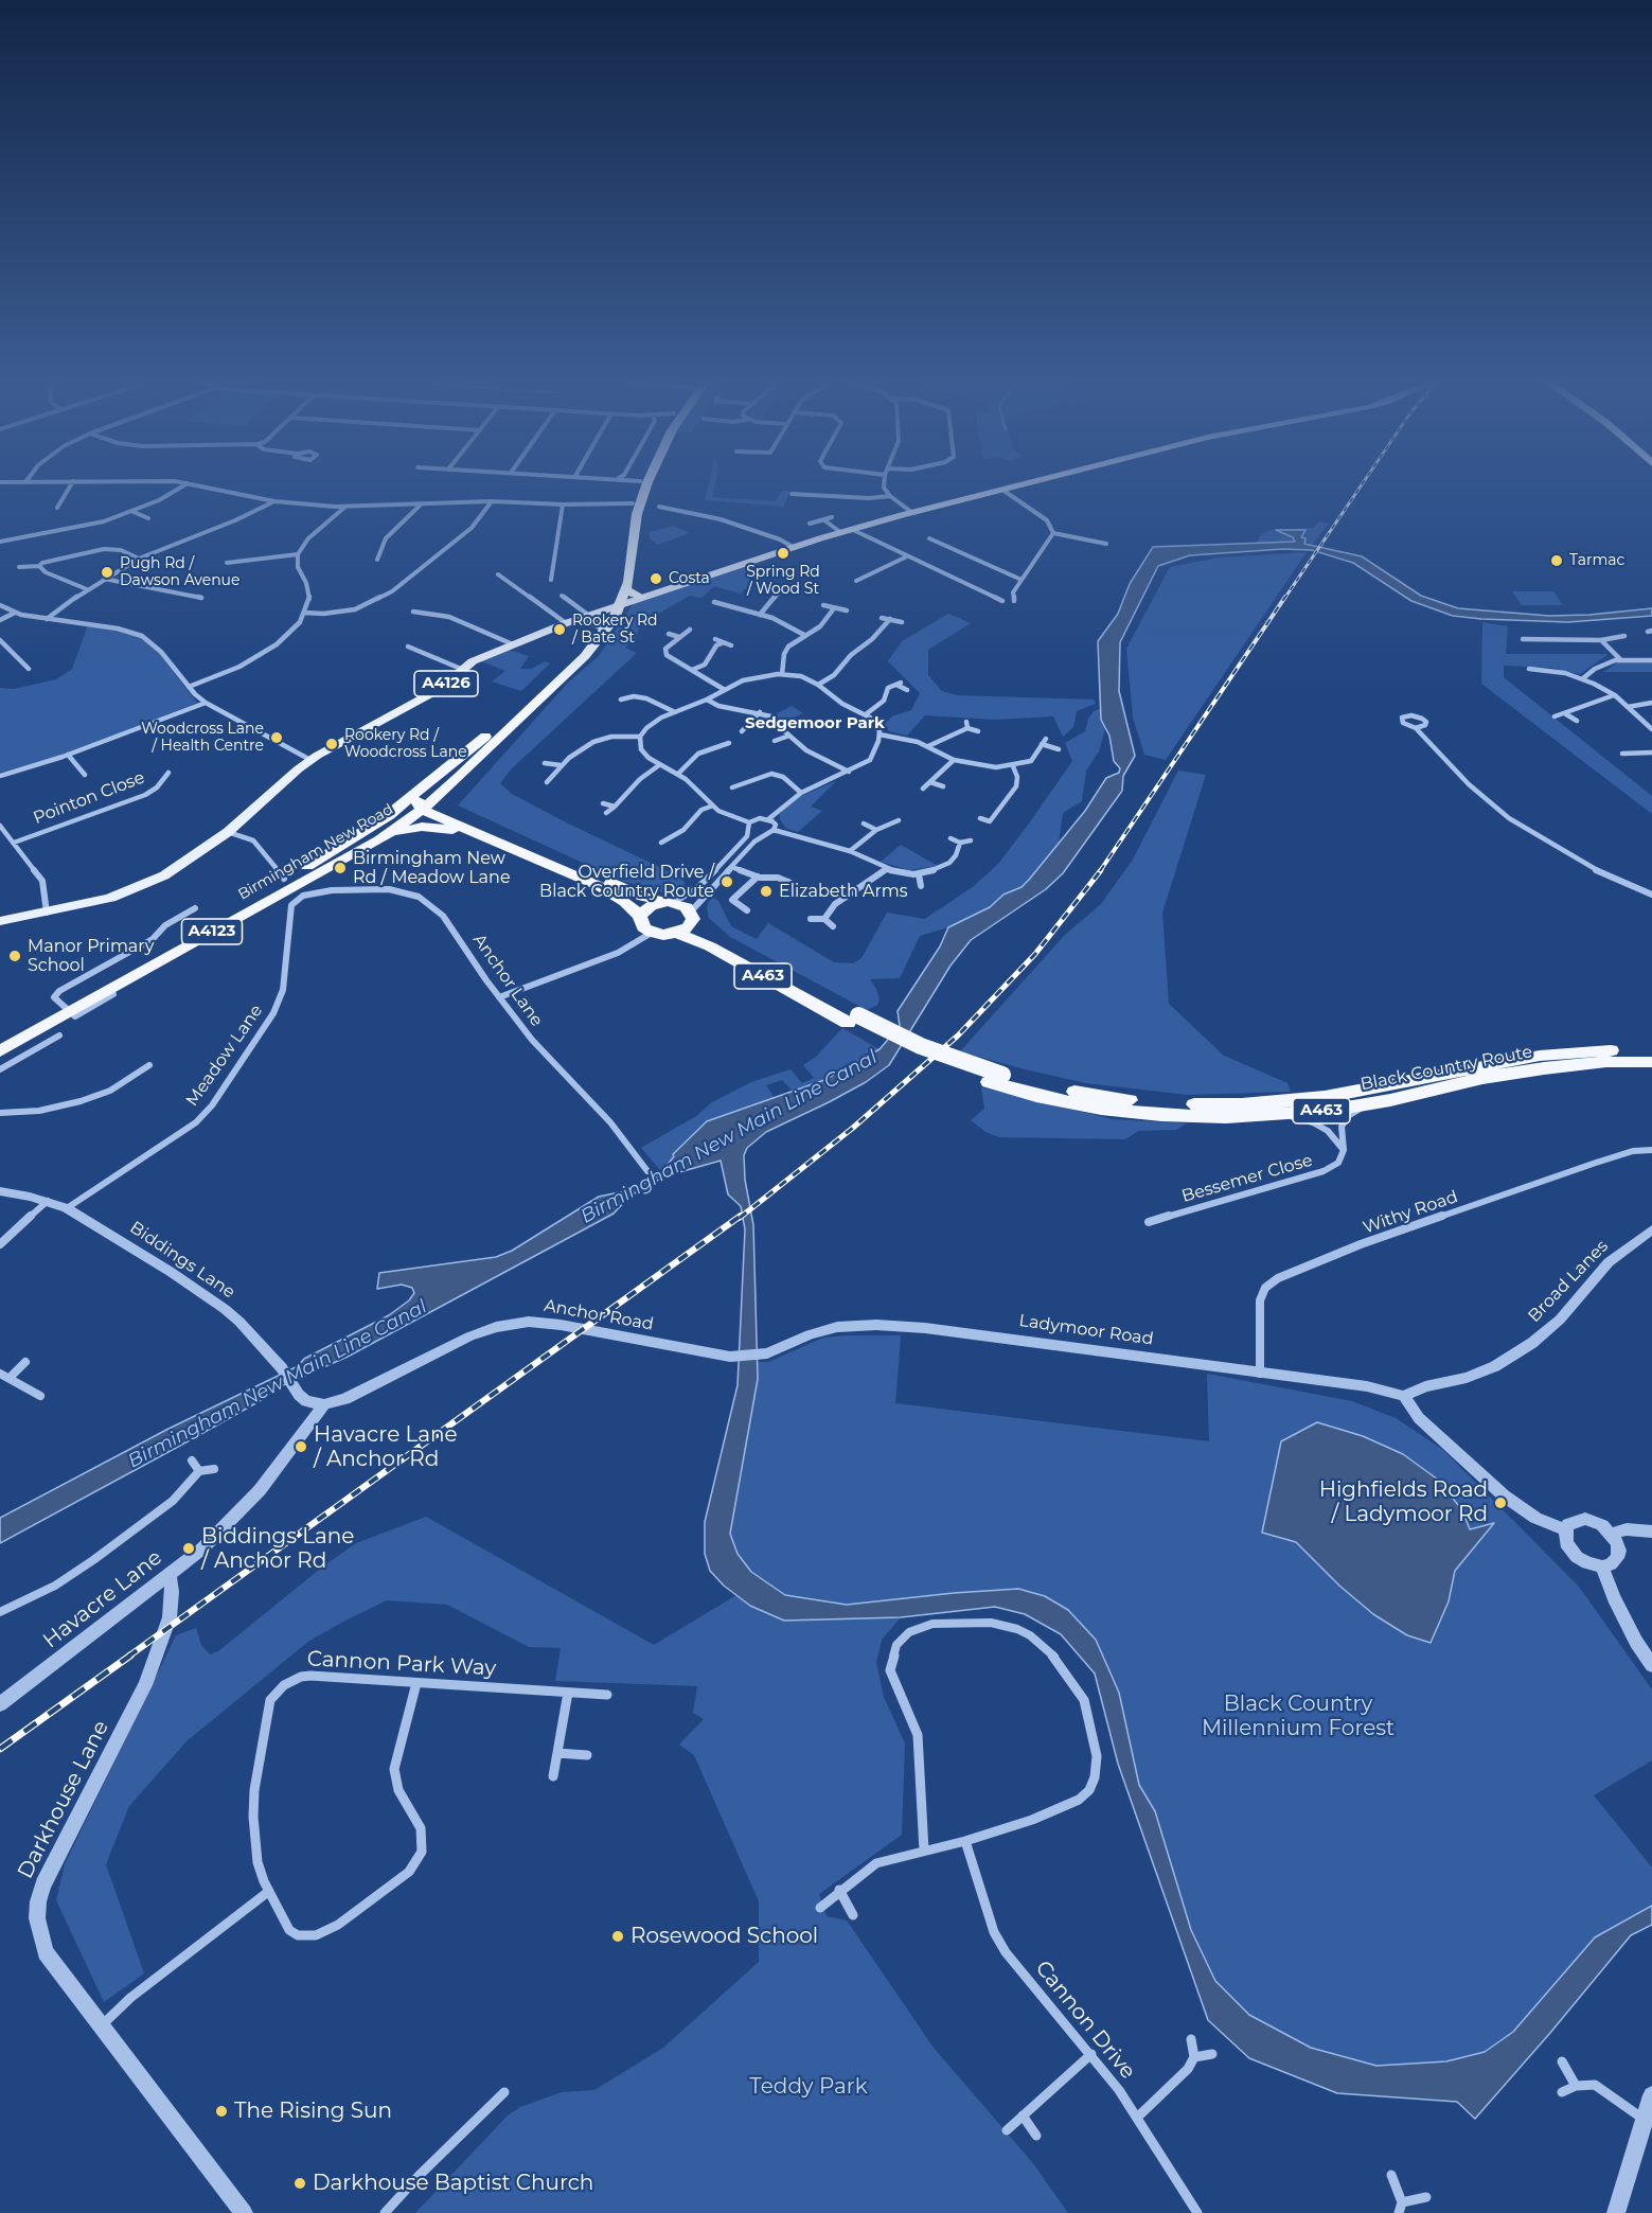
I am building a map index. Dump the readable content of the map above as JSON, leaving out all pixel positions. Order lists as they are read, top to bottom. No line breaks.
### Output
{"streets":{"highway":["Birmingham New Road","A4123","A463","Black Country Route"],"main road":["A4126"],"street":["Pointon Close","Anchor Lane","Meadow Lane","Bessemer Close","Withy Road","Biddings Lane","Broad Lanes","Anchor Road","Ladymoor Road","Havacre Lane","Cannon Park Way","Darkhouse Lane","Cannon Drive"]},"crossings":[["A4126","Birmingham New Road"],["Birmingham New Road","Black Country Route"],["Anchor Lane","Meadow Lane"],["Meadow Lane","Biddings Lane"],["Black Country Route","Bessemer Close"],["Withy Road","Ladymoor Road"],["Biddings Lane","Anchor Road"],["Biddings Lane","Havacre Lane"],["Broad Lanes","Ladymoor Road"],["Anchor Road","Ladymoor Road"],["Anchor Road","Havacre Lane"],["Havacre Lane","Darkhouse Lane"]],"districts":["Sedgemoor Park"],"water":["Birmingham New Main Line Canal"],"parks":["Black Country Millennium Forest","Teddy Park"],"places":["Spring Rd / Wood St","Tarmac","Pugh Rd / Dawson Avenue","Costa","Rookery Rd / Bate St","Woodcross Lane / Health Centre","Rookery Rd / Woodcross Lane","Birmingham New Rd / Meadow Lane","Overfield Drive / Black Country Route","Elizabeth Arms","Manor Primary School","Havacre Lane / Anchor Rd","Highfields Road / Ladymoor Rd","Biddings Lane / Anchor Rd","Rosewood School","The Rising Sun","Darkhouse Baptist Church"]}
